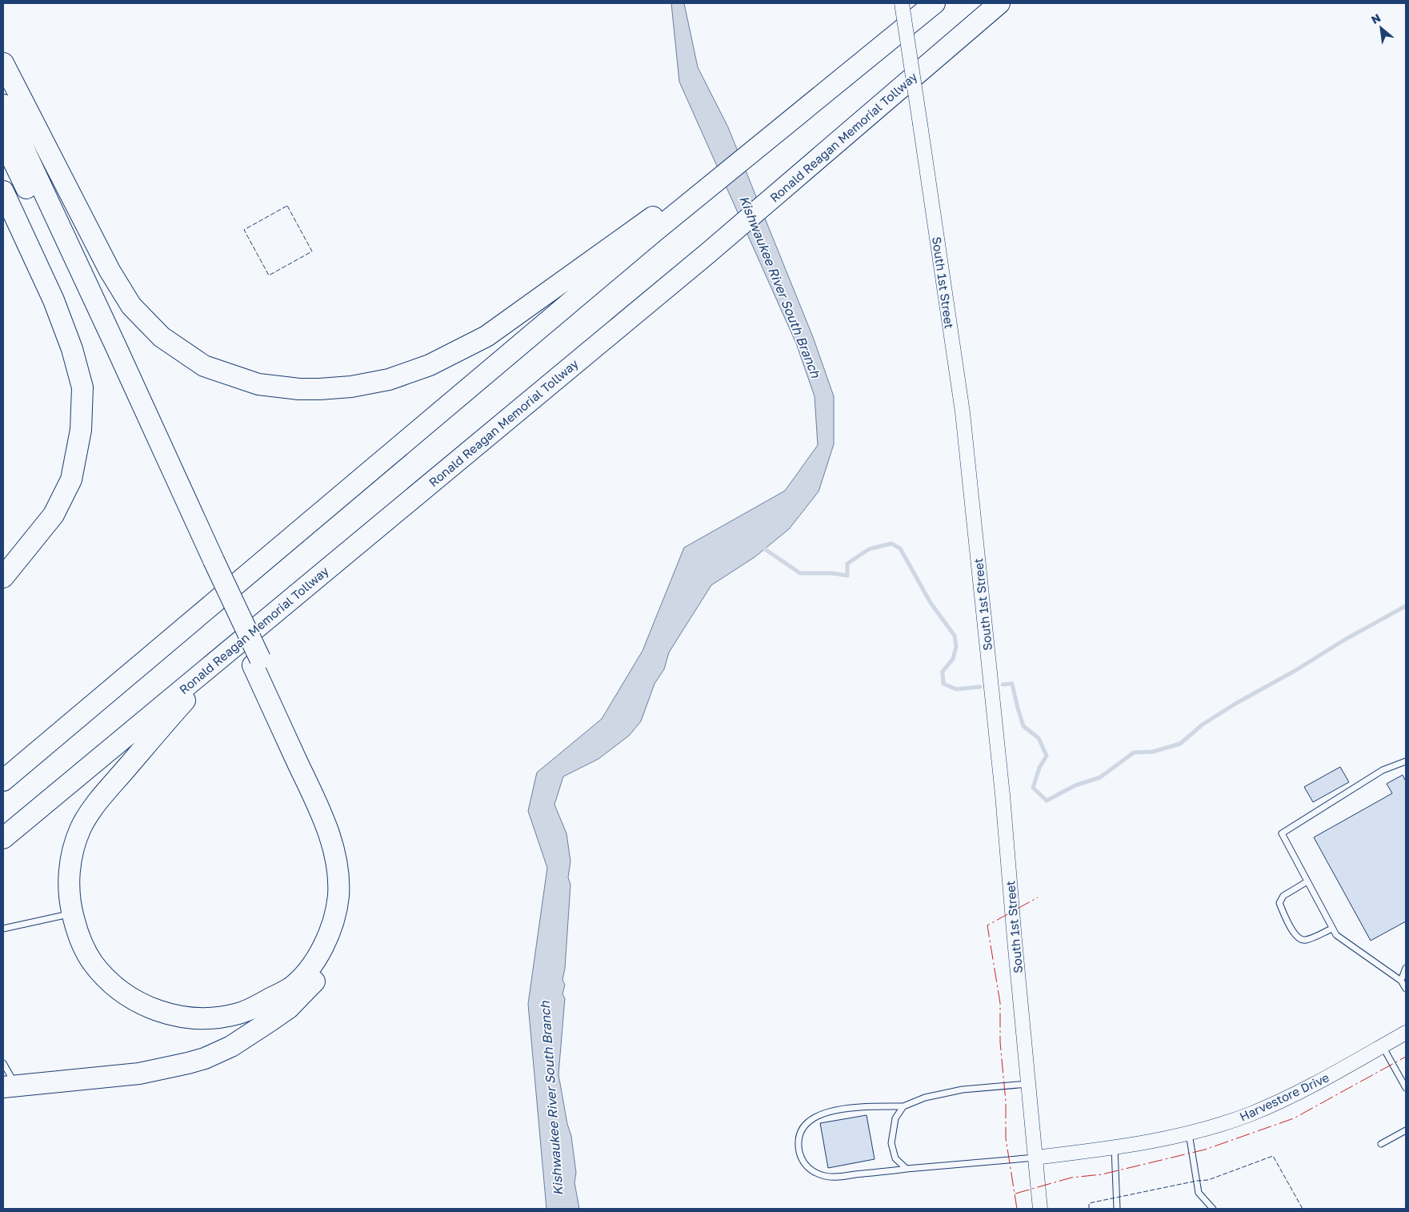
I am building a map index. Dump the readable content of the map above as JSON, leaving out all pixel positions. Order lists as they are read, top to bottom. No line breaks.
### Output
{"streets":{"highway":["Ronald Reagan Memorial Tollway"],"street":["South 1st Street","Harvestore Drive"]},"crossings":[["South 1st Street","Harvestore Drive"]],"water":["Kishwaukee River South Branch"],"north":"top left"}
